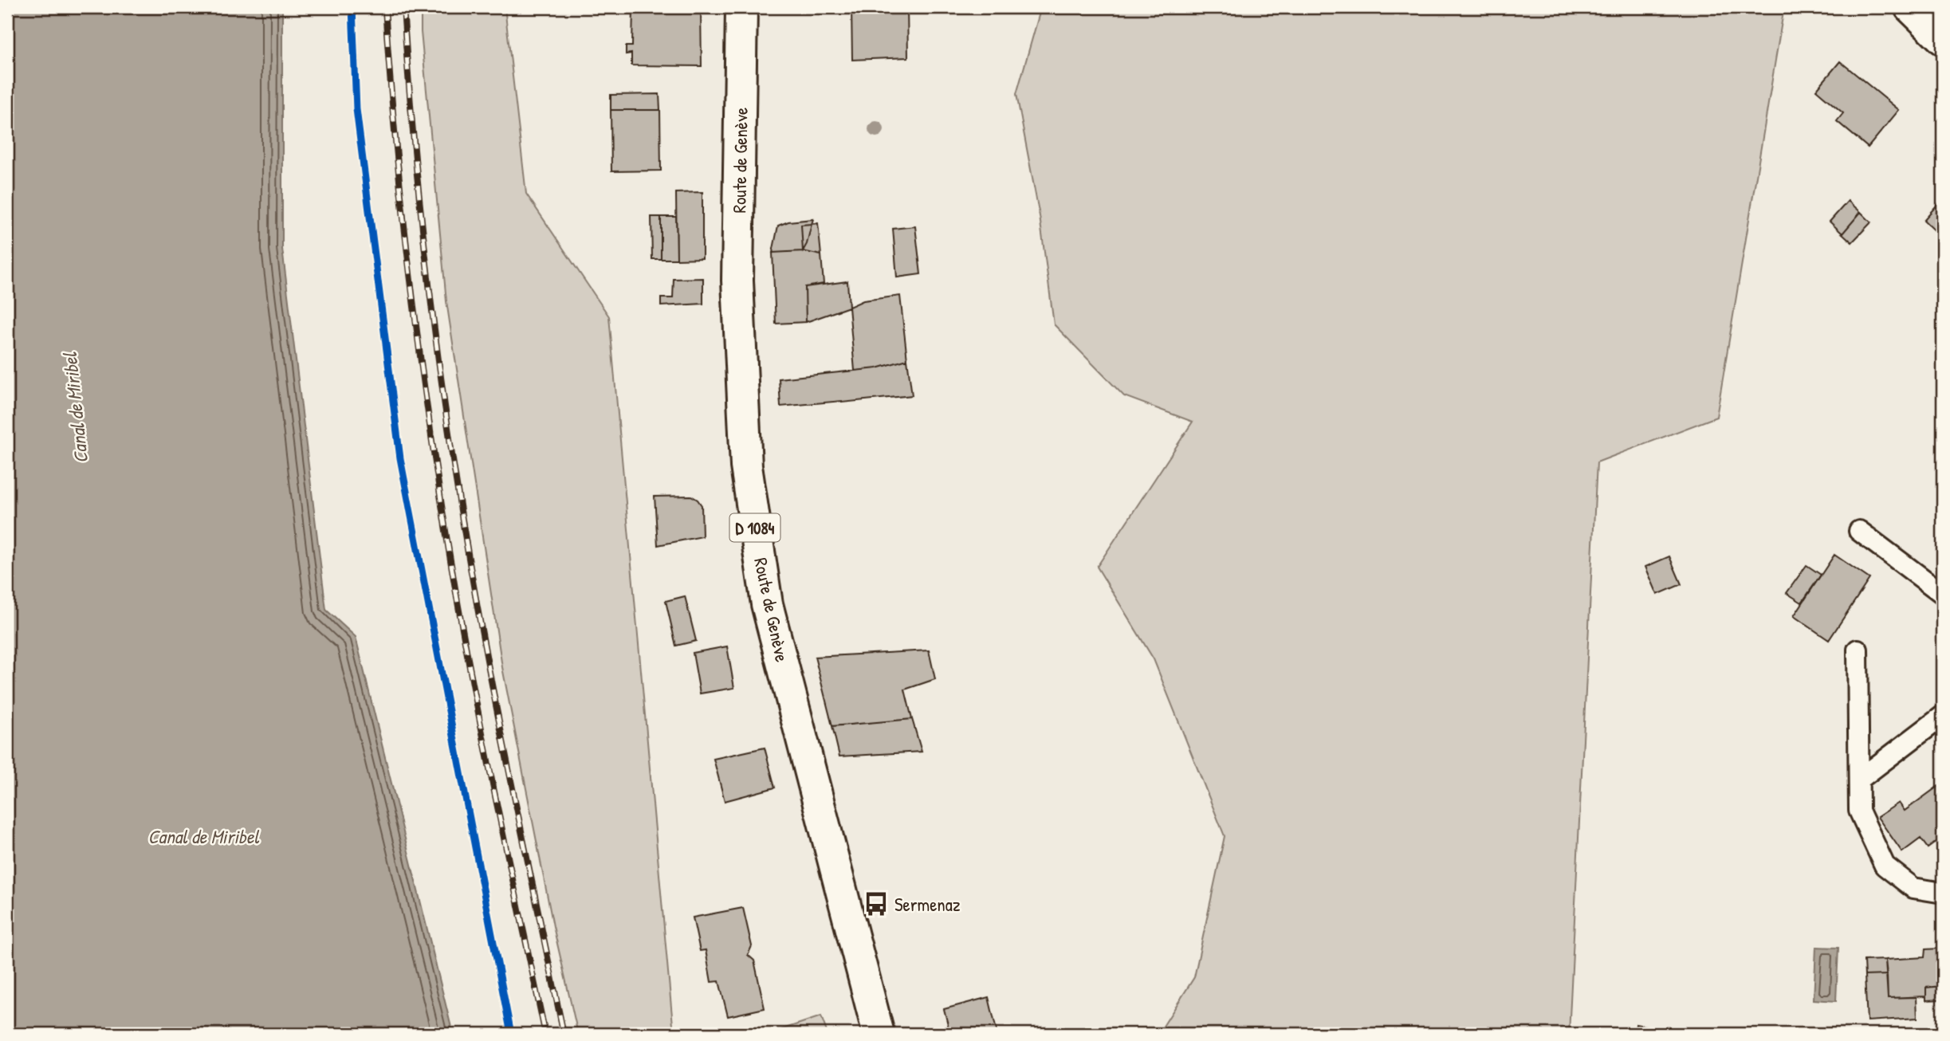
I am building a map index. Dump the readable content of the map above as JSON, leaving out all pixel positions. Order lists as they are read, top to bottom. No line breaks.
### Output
{"streets":{"main road":["Route de Genève","D 1084"]},"water":["Canal de Miribel"],"places":{"bus stop":["Sermenaz"]}}
